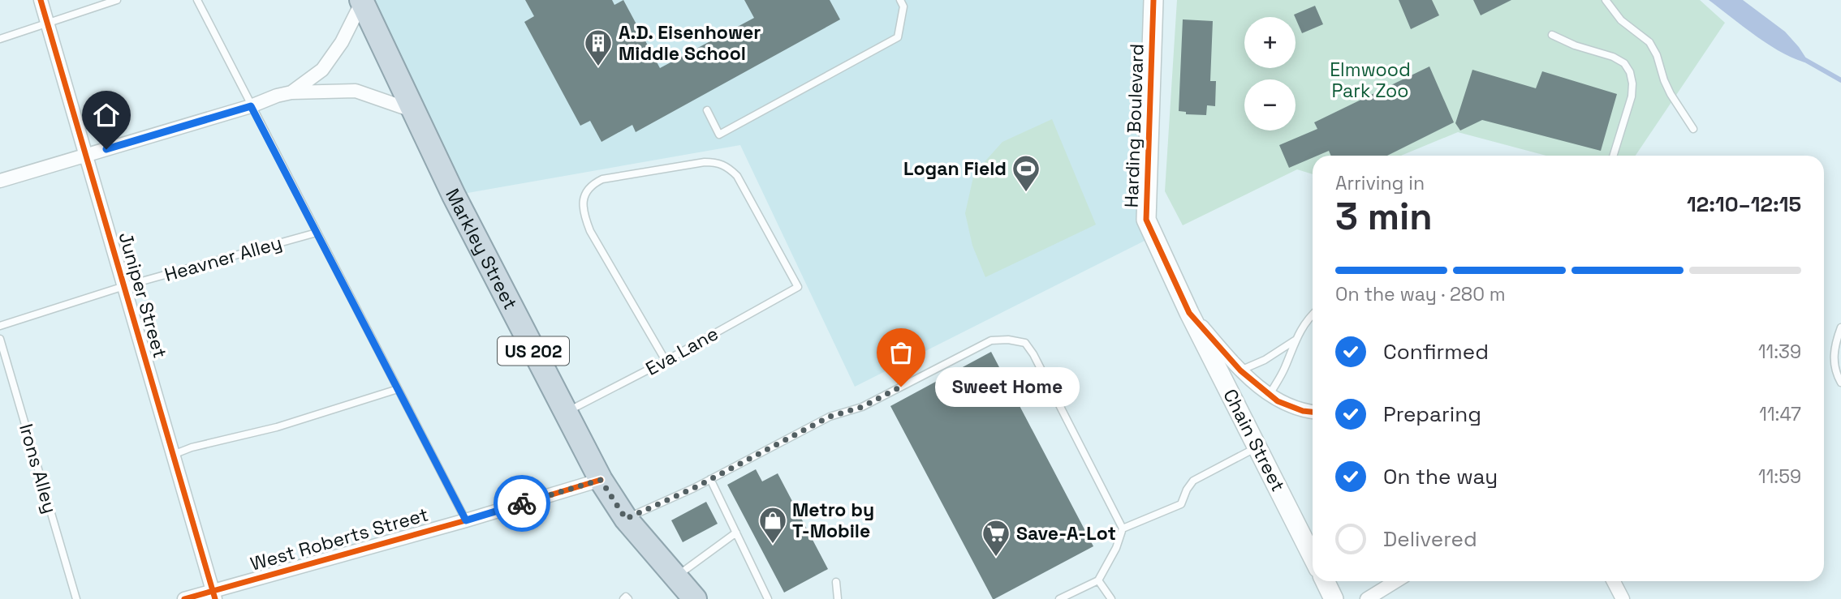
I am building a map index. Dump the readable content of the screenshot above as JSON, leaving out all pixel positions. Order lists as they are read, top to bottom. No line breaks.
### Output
{"streets":{"highway":["Markley Street","US 202"],"street":["Harding Boulevard","Juniper Street","Chain Street","West Roberts Street"],"lane":["Heavner Alley","Eva Lane","Irons Alley"]},"crossings":[["Harding Boulevard","Chain Street"],["Markley Street","Eva Lane"],["Markley Street","West Roberts Street"],["Heavner Alley","Juniper Street"],["Juniper Street","West Roberts Street"]],"parks":["Elmwood Park Zoo"],"places":{"building":["A.D. Eisenhower Middle School"],"sports":["Logan Field"],"other":["Sweet Home"],"shop":["Metro by T-Mobile"],"supermarket":["Save-A-Lot"]},"page":{"map_buttons":["+","−"],"heading":["3 min","Arriving in","12:10–12:15"],"bar":"On the way · 280 m","list":[["Confirmed","11:39"],["Preparing","11:47"],["On the way","11:59"],"Delivered"],"bubble":"Sweet Home"}}
